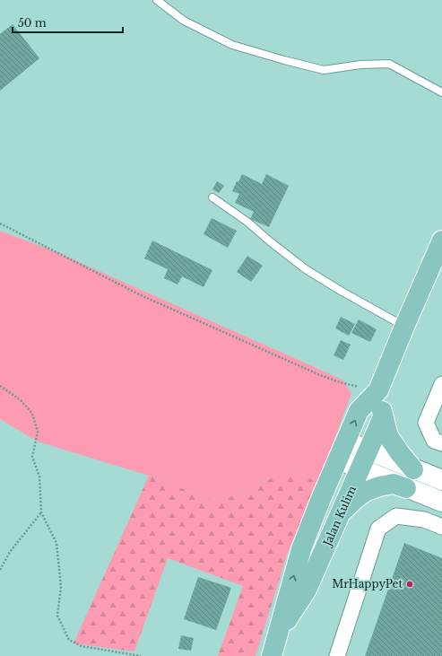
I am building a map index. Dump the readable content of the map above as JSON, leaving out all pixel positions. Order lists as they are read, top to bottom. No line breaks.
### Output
{"streets":{"main road":["Jalan Kulim"]},"places":["MrHappyPet"],"scale_bar":"50 m"}
